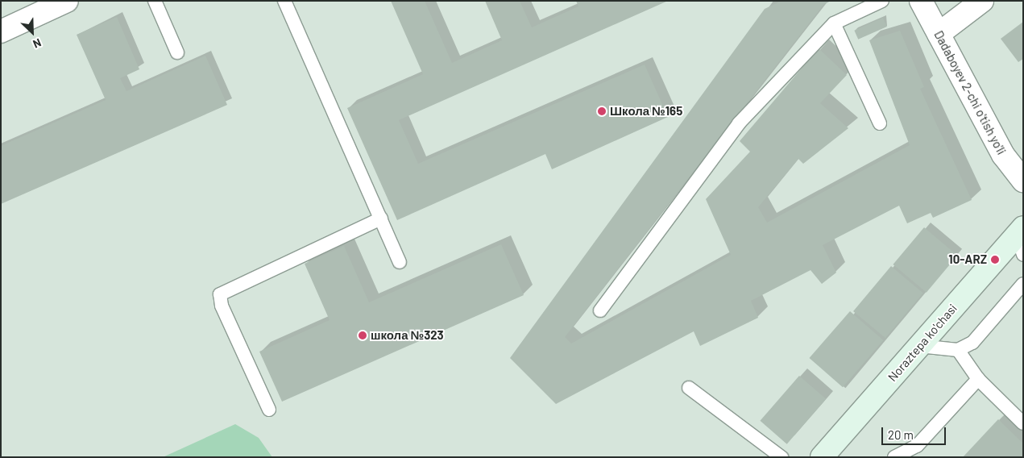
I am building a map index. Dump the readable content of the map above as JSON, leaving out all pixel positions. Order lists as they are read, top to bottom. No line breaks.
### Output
{"streets":{"main road":["Noraztepa ko'chasi"],"street":["Dadaboyev 2-chi o'tish yo'li"]},"places":["Школа №165","10-ARZ","школа №323"],"scale_bar":"20 m","north":"bottom right"}
